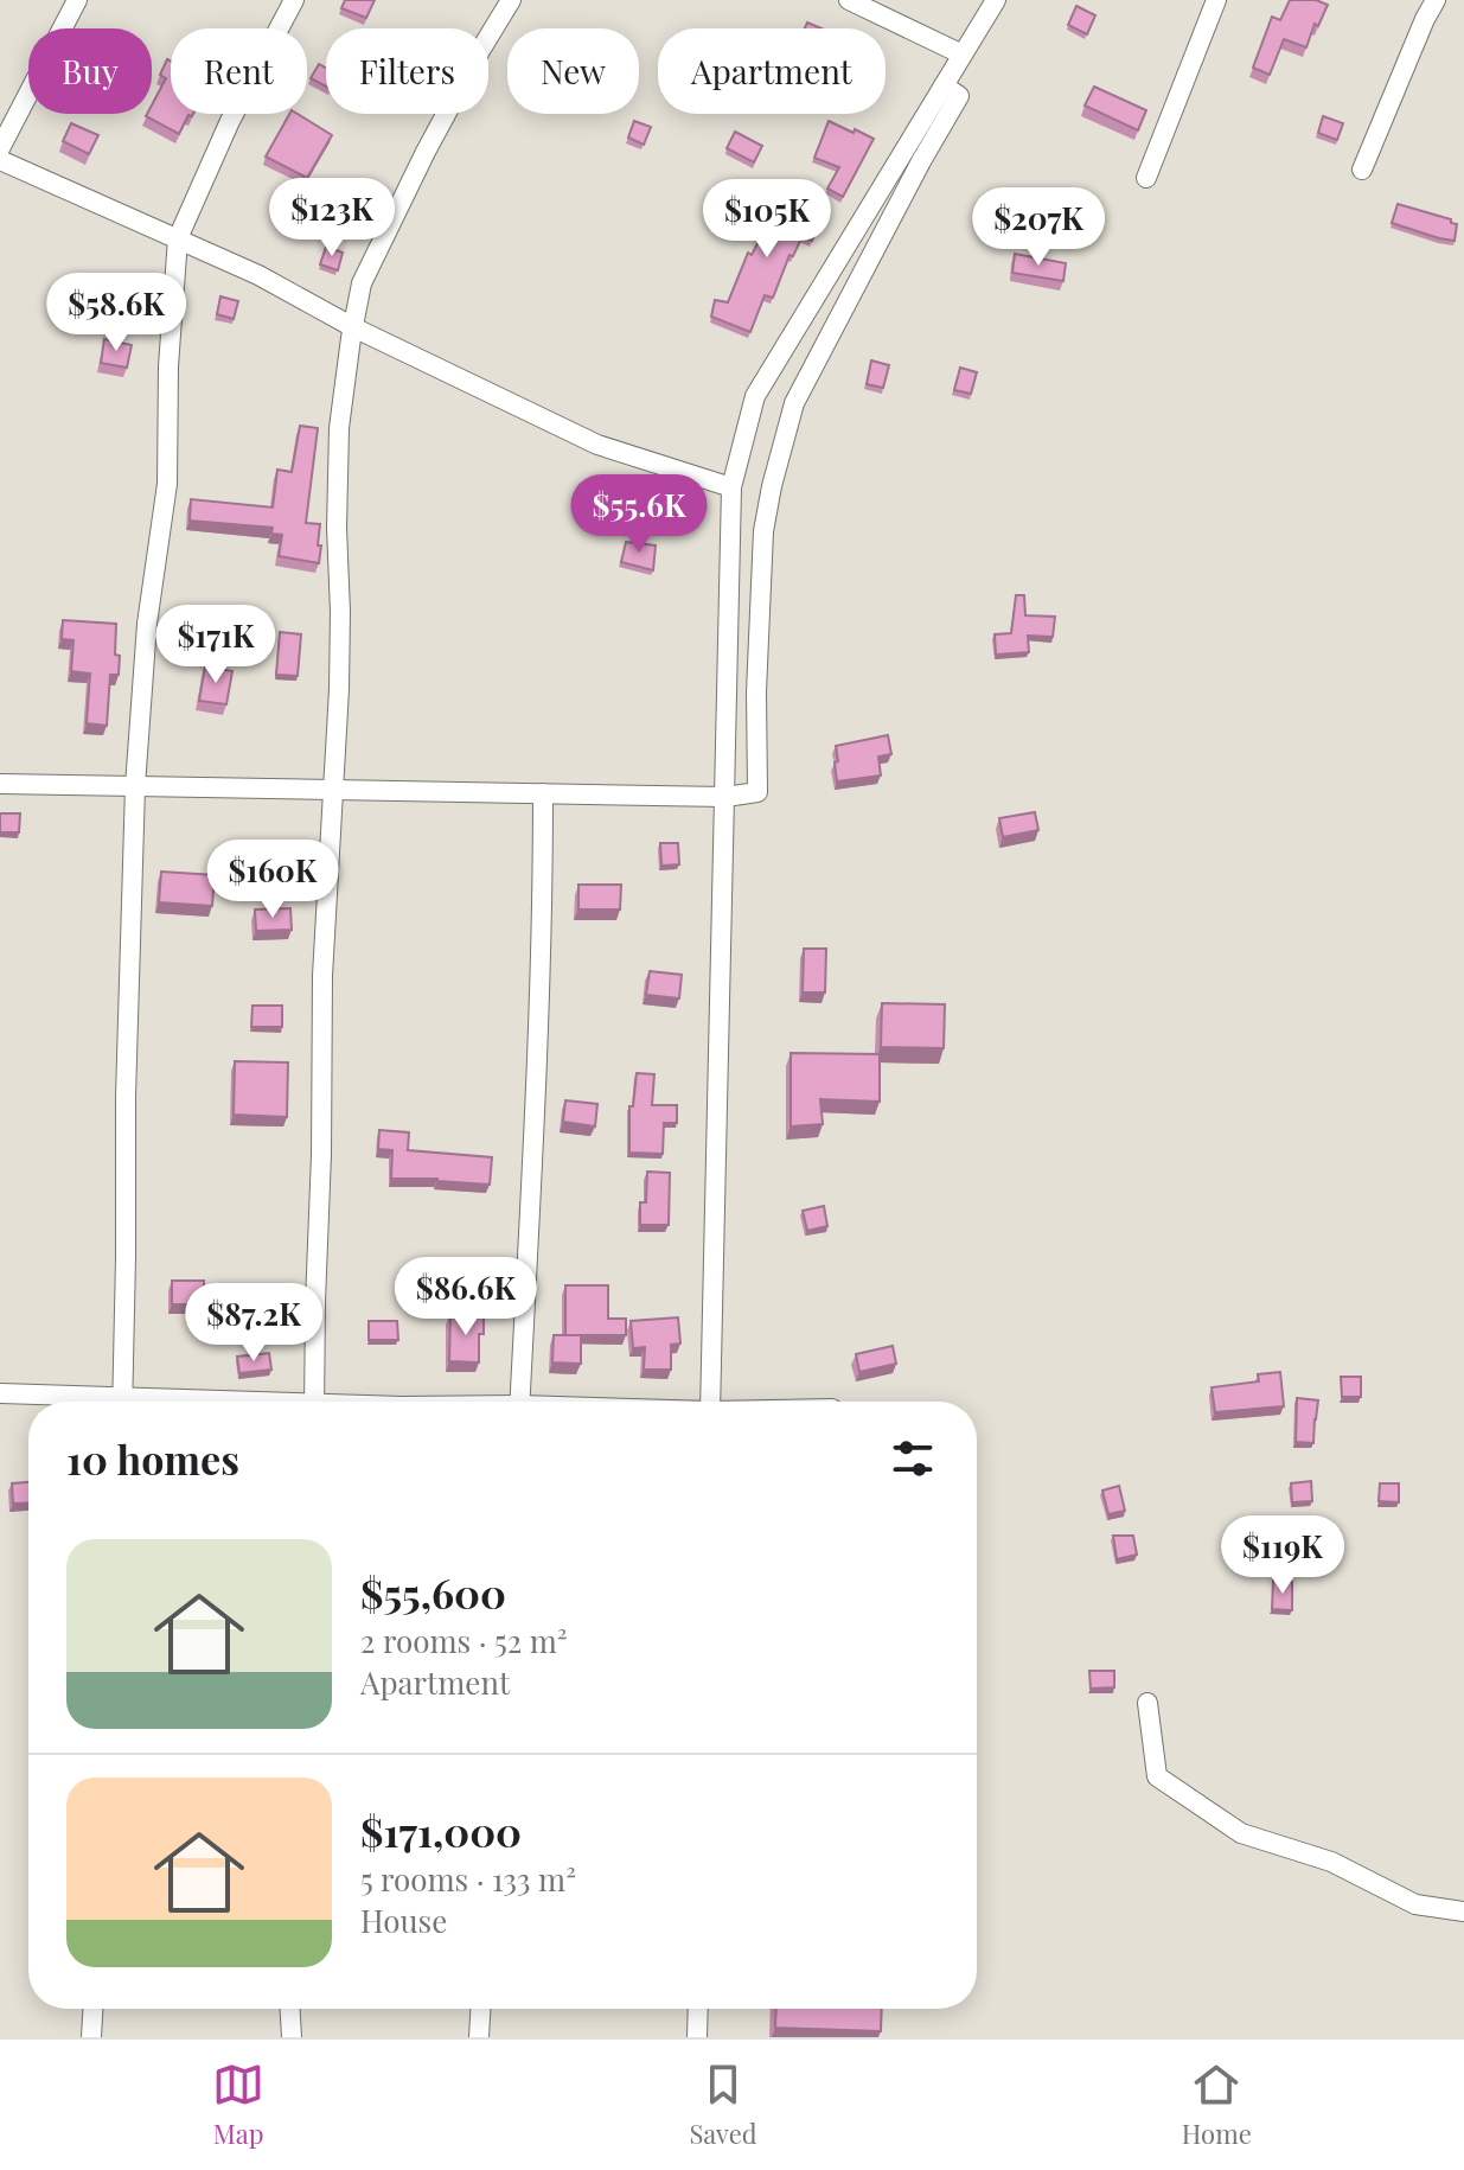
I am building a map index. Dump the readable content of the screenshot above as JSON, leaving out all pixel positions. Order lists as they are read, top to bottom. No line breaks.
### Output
{"page":{"chip":["Buy","Rent","Filters","New","Apartment"],"price":["$123K","$105K","$207K","$58.6K","$55.6K","$171K","$160K","$86.6K","$87.2K","$119K"],"heading":"10 homes","list":[{"name":"$55,600","note":"2 rooms · 52 m² · Apartment"},{"name":"$171,000","note":"5 rooms · 133 m² · House"}],"tabs":["Map","Saved","Home"]}}
